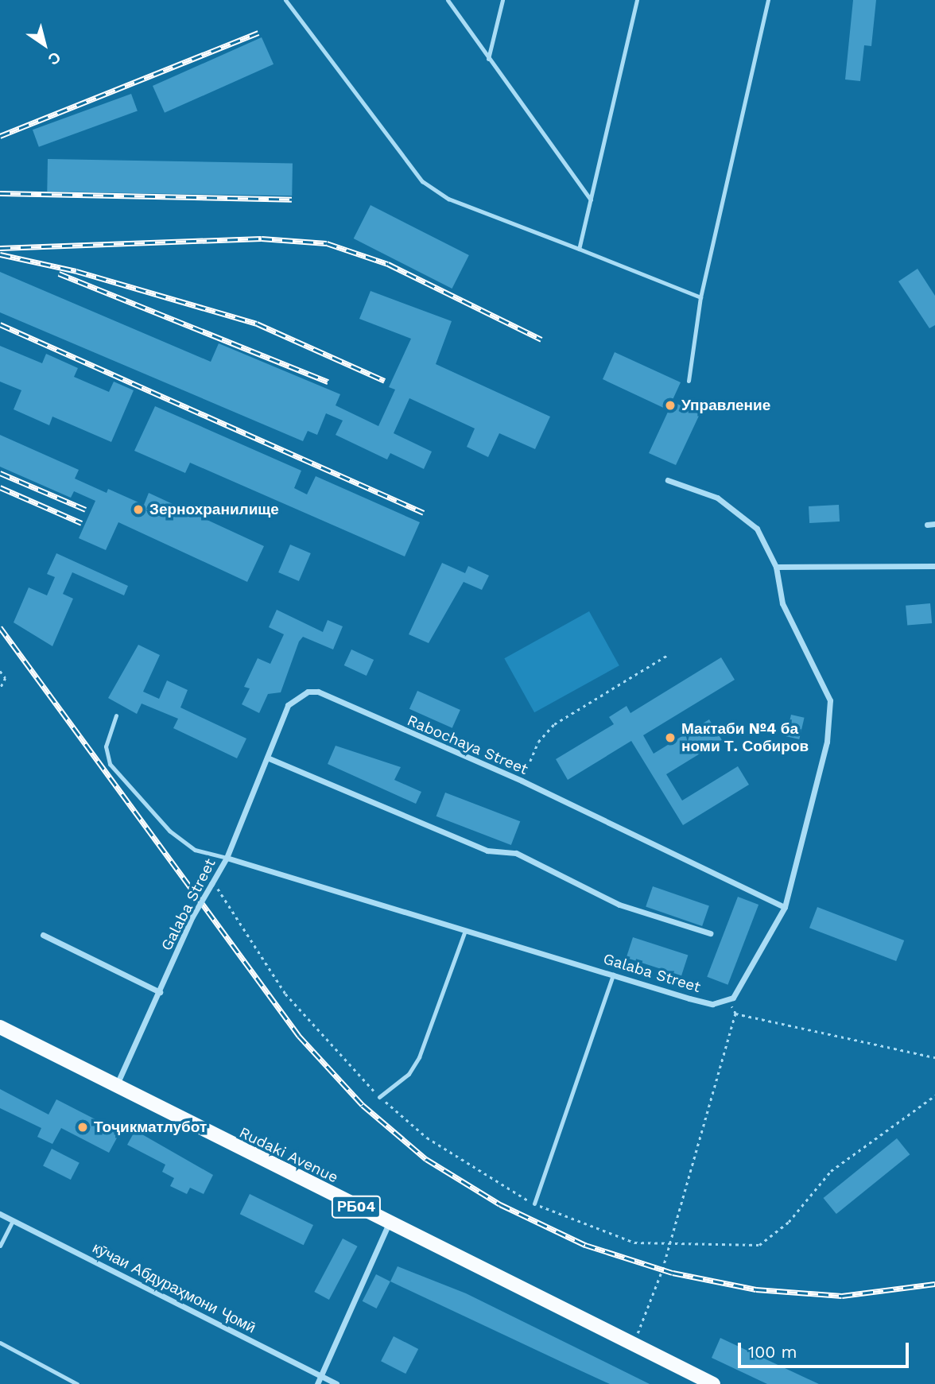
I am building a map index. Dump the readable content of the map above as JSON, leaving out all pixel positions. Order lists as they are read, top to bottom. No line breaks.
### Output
{"streets":{"main road":["Rudaki Avenue","РБ04"],"street":["Rabochaya Street","Galaba Street","кӯчаи Абдураҳмони Ҷомӣ"]},"crossings":[["Rabochaya Street","Galaba Street"],["Galaba Street","Rudaki Avenue"]],"places":["Управление","Зернохранилище","Мактаби №4 ба номи Т. Собиров","Тоҷикматлубот"],"scale_bar":"100 m","north":"bottom right"}
